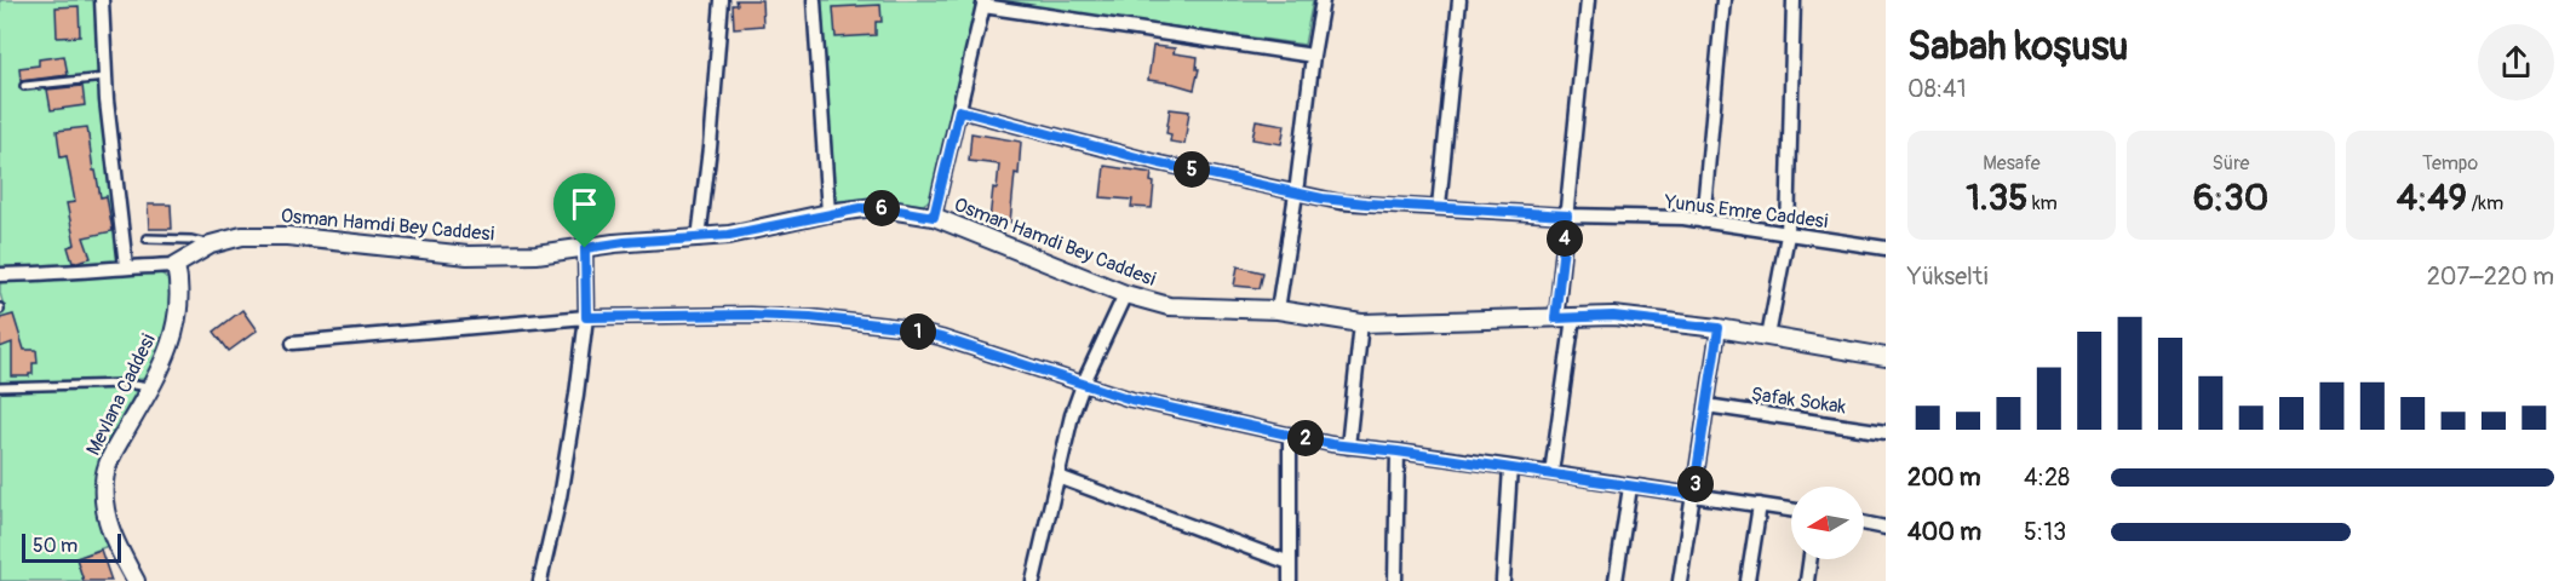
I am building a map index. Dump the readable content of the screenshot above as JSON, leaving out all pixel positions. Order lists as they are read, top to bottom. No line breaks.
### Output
{"streets":{"street":["Yunus Emre Caddesi","Osman Hamdi Bey Caddesi","Mevlana Caddesi","Şafak Sokak"]},"crossings":[["Osman Hamdi Bey Caddesi","Mevlana Caddesi"]],"scale_bar":"50 m","north":"left","page":{"heading":["Sabah koşusu","08:41"],"stats":[["Mesafe","1.35 km"],["Süre","6:30"],["Tempo","4:49 /km"]],"pins":["5","6","4","1","2","3"],"chart":["Yükselti","207–220 m"],"list":[{"name":"200 m","note":"4:28"},{"name":"400 m","note":"5:13"}],"scale":"50 m"}}
